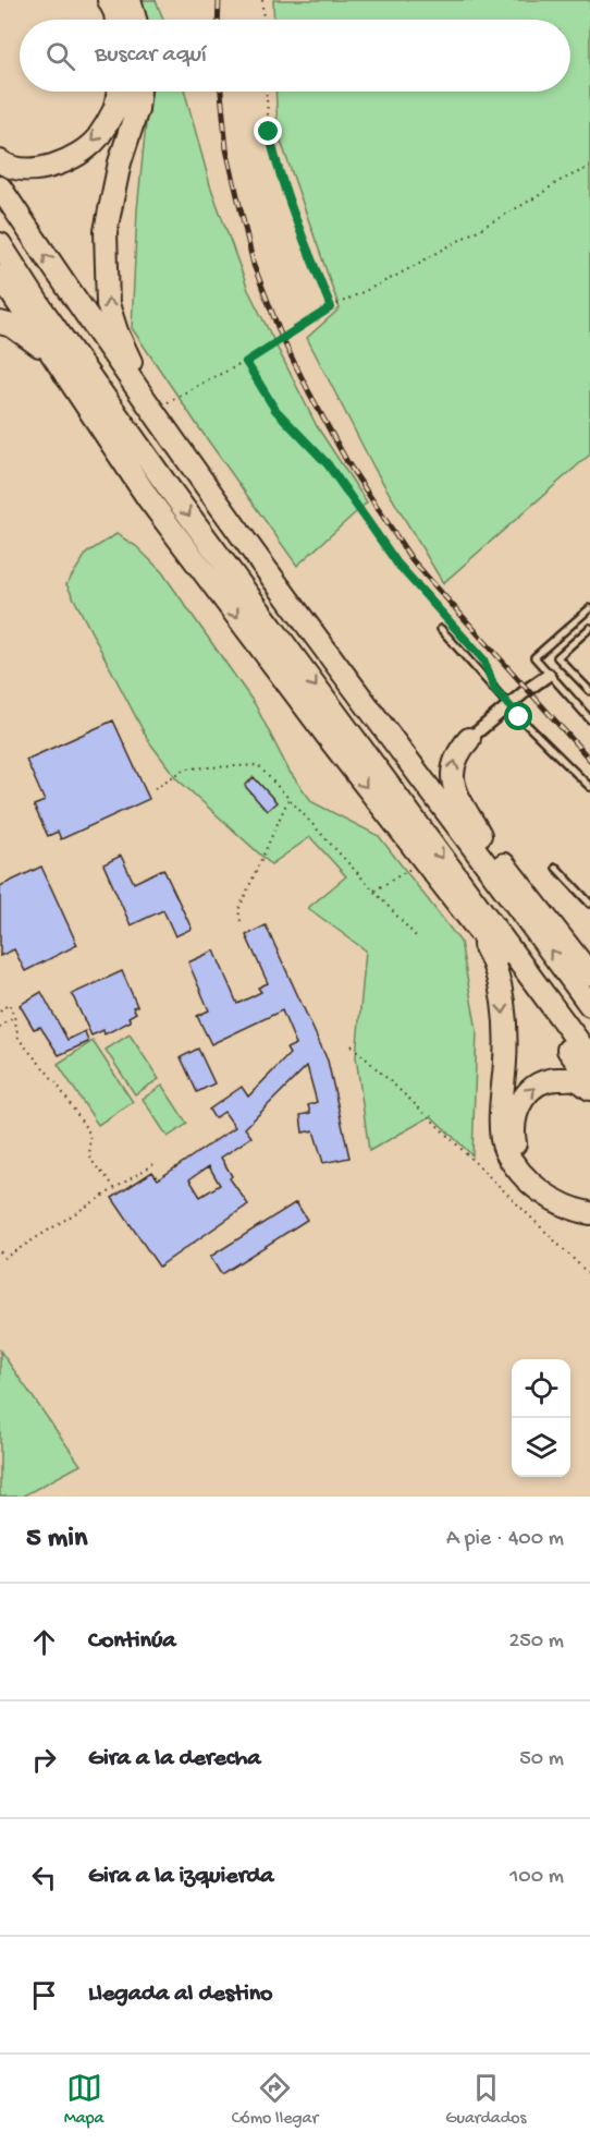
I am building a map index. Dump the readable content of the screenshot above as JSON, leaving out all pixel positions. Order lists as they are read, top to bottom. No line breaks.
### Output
{"page":{"search":"Buscar aquí","heading":["5 min","A pie · 400 m"],"list":[["Continúa","250 m"],["Gira a la derecha","50 m"],["Gira a la izquierda","100 m"],"Llegada al destino"],"nav":["Mapa","Cómo llegar","Guardados"]}}
